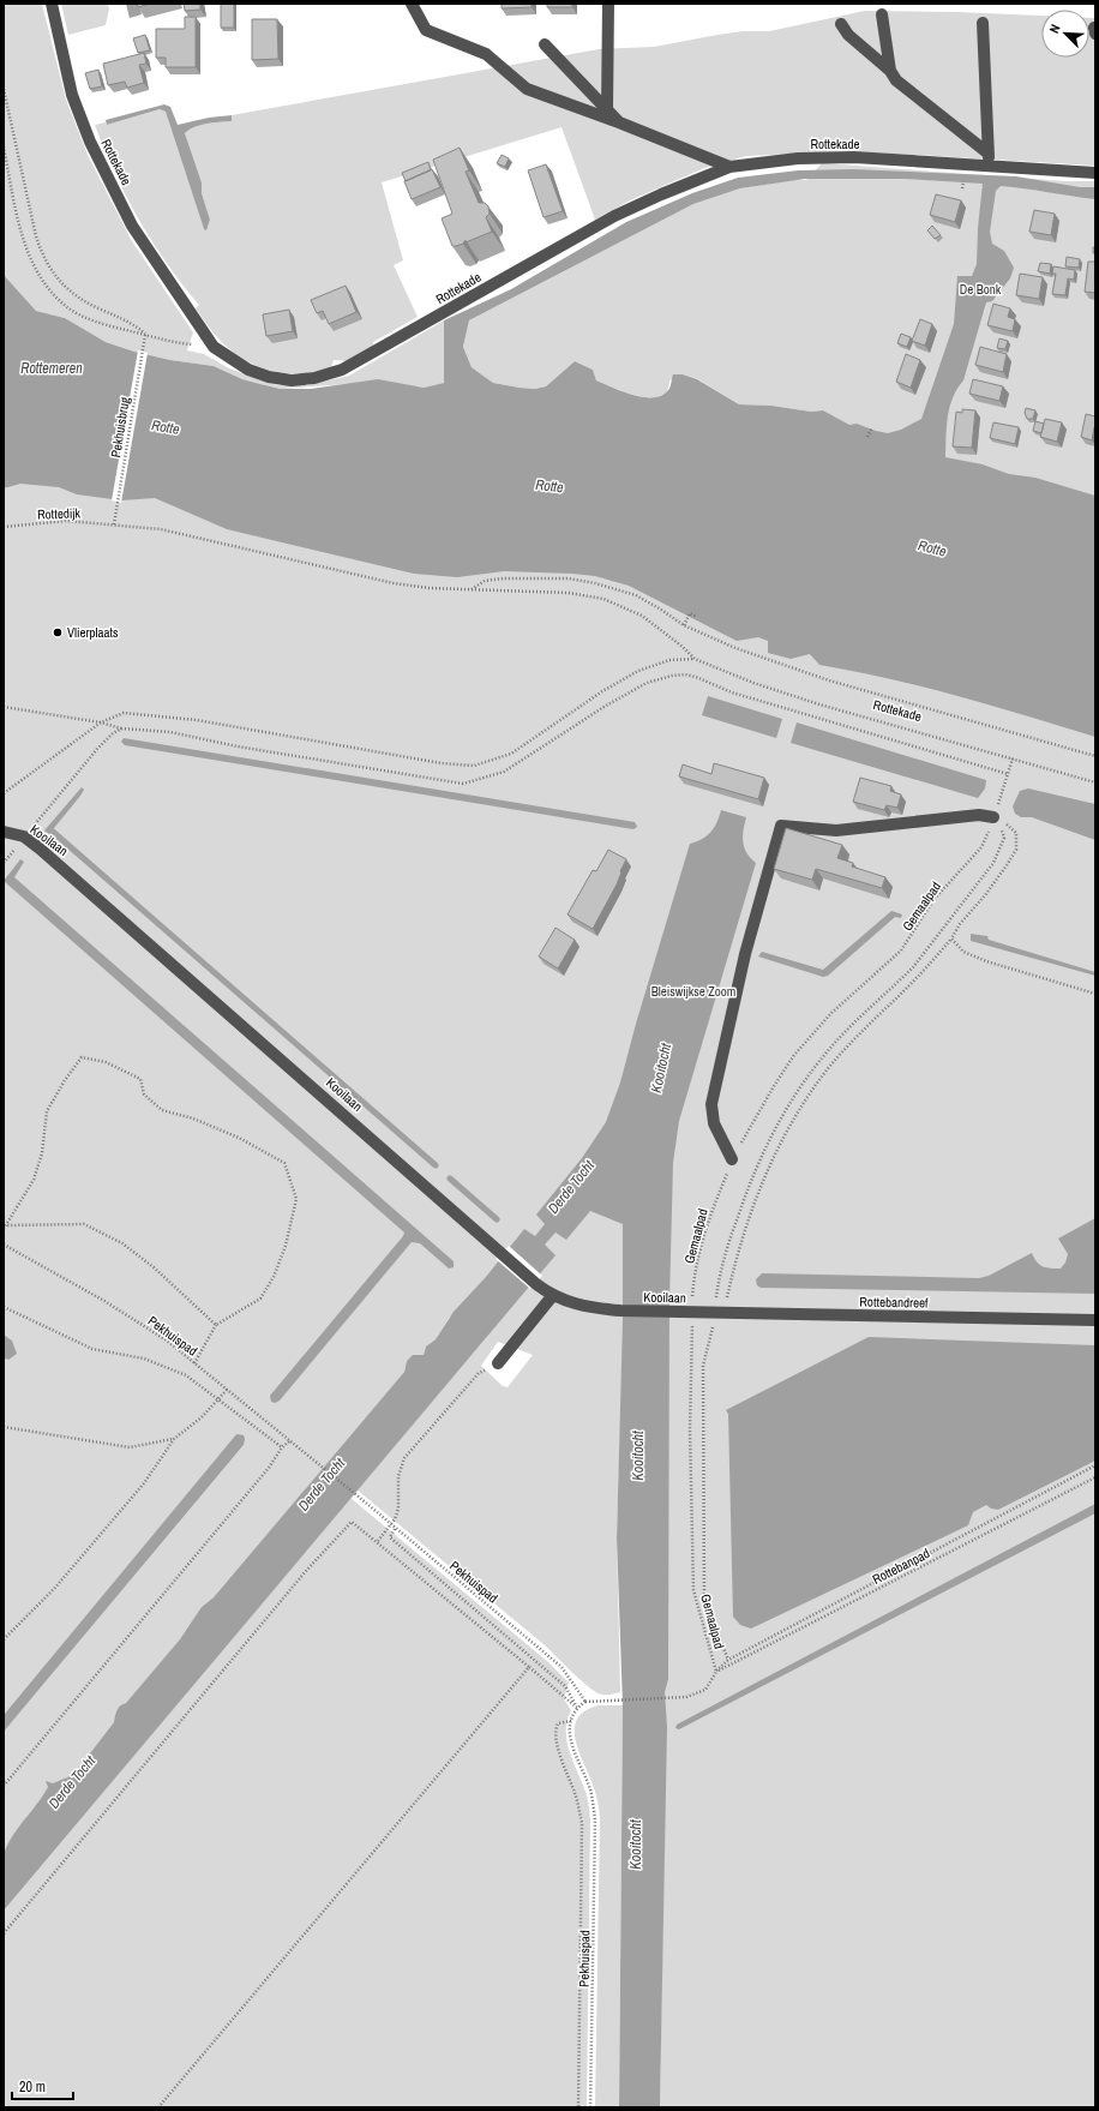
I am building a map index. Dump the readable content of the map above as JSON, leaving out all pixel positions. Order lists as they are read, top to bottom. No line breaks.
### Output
{"streets":{"street":["Rottekade","Kooilaan","Rottebandreef"],"path":["Pekhuisbrug","Rottedijk","Gemaalpad","Pekhuispad","Rottebanpad"]},"crossings":[["Rottekade","Rottedijk"],["Rottekade","Gemaalpad"],["Pekhuisbrug","Rottedijk"],["Kooilaan","Gemaalpad"],["Kooilaan","Rottebandreef"],["Gemaalpad","Rottebandreef"],["Gemaalpad","Rottebanpad"]],"water":["Rottemeren","Rotte","Kooitocht","Derde Tocht"],"parks":["De Bonk","Bleiswijkse Zoom"],"places":["Vlierplaats"],"scale_bar":"20 m","north":"top left"}
